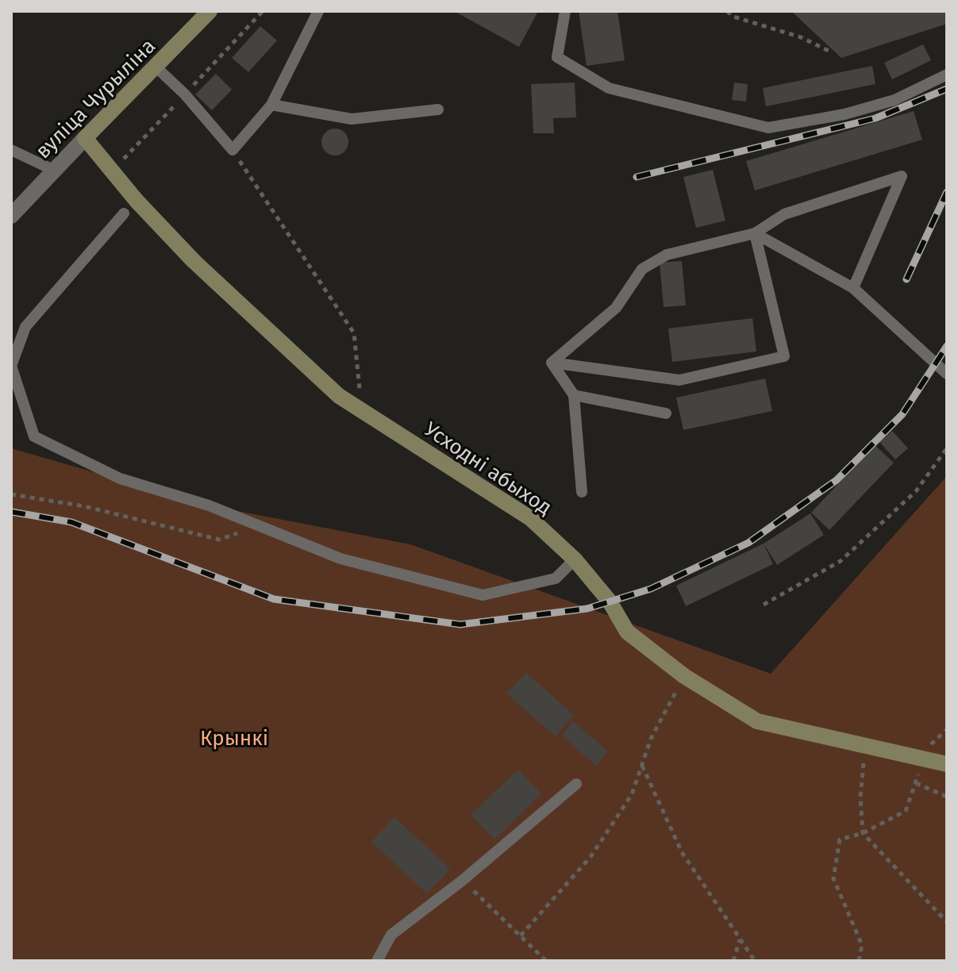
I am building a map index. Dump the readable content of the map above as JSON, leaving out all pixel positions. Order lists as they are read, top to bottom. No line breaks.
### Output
{"streets":{"main road":["вуліца Чурыліна","Усходні абыход"]},"crossings":[["вуліца Чурыліна","Усходні абыход"]],"parks":["Крынкі"]}
